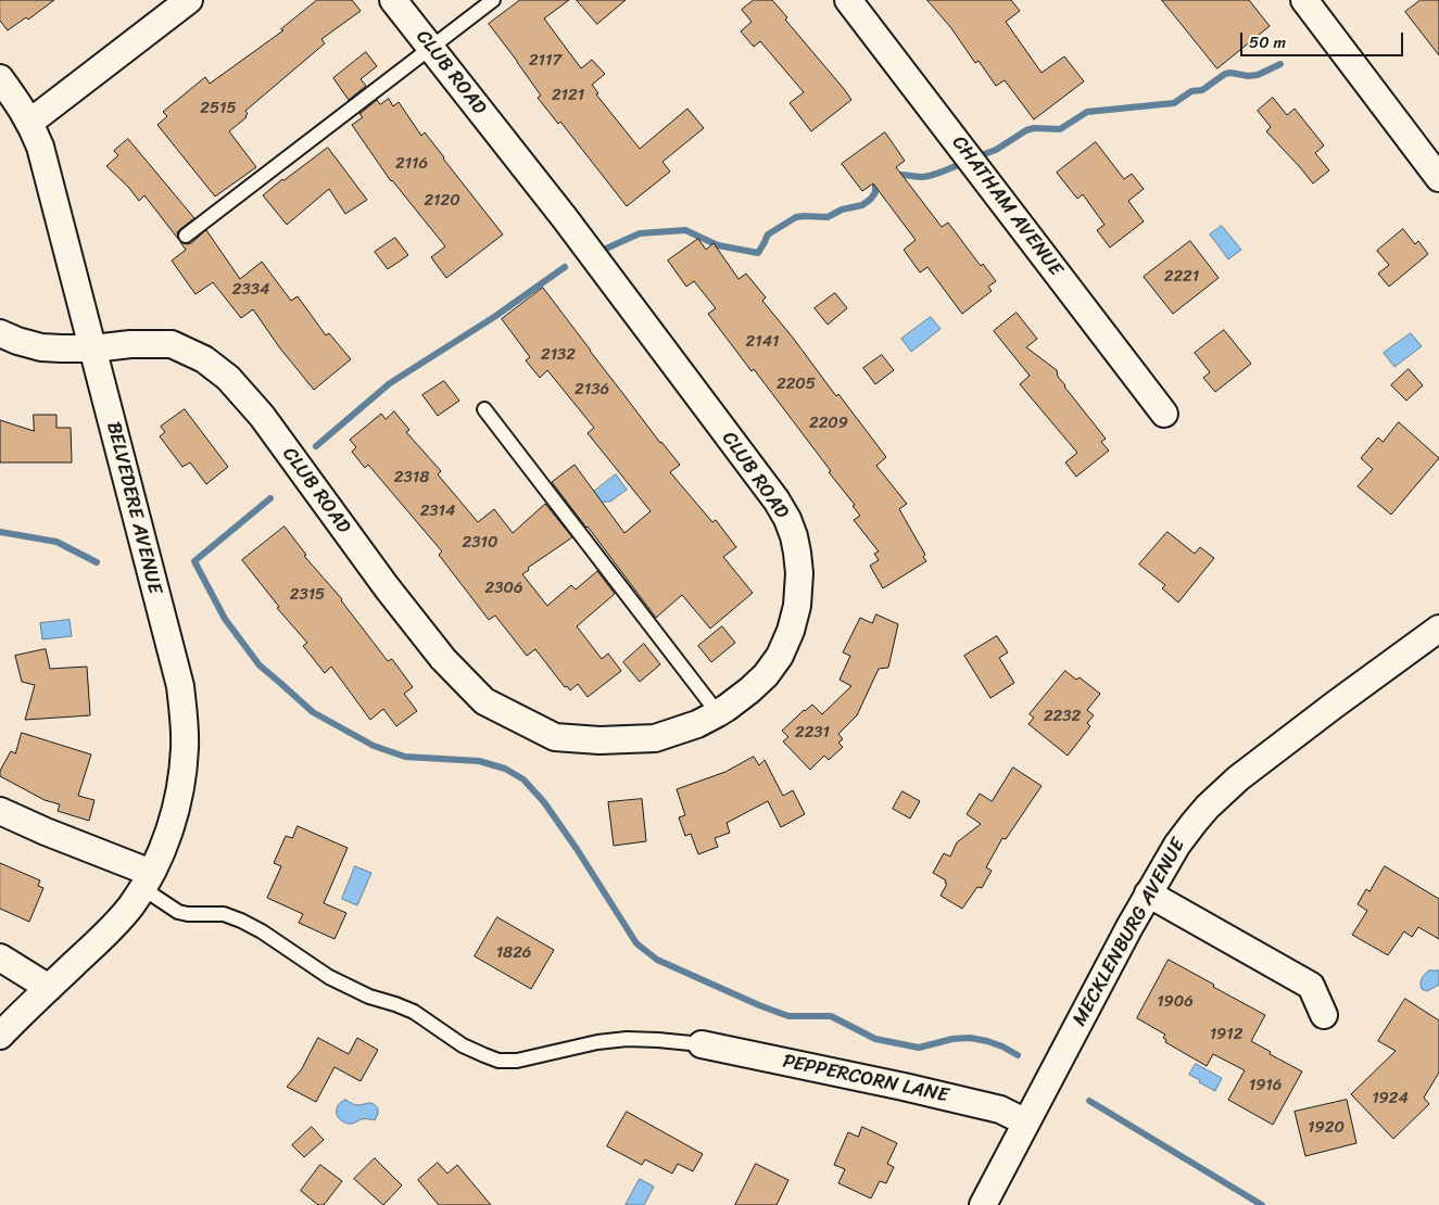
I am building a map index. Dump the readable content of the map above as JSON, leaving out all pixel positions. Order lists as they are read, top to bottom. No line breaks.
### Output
{"streets":{"street":["CLUB ROAD","CHATHAM AVENUE","BELVEDERE AVENUE","MECKLENBURG AVENUE","PEPPERCORN LANE"]},"crossings":[["CLUB ROAD","BELVEDERE AVENUE"],["MECKLENBURG AVENUE","PEPPERCORN LANE"]],"house_numbers":["2117","2121","2515","2116","2120","2221","2334","2141","2132","2205","2136","2209","2318","2314","2310","2306","2315","2232","2231","1826","1906","1912","1916","1924","1920"],"scale_bar":"50 m"}
